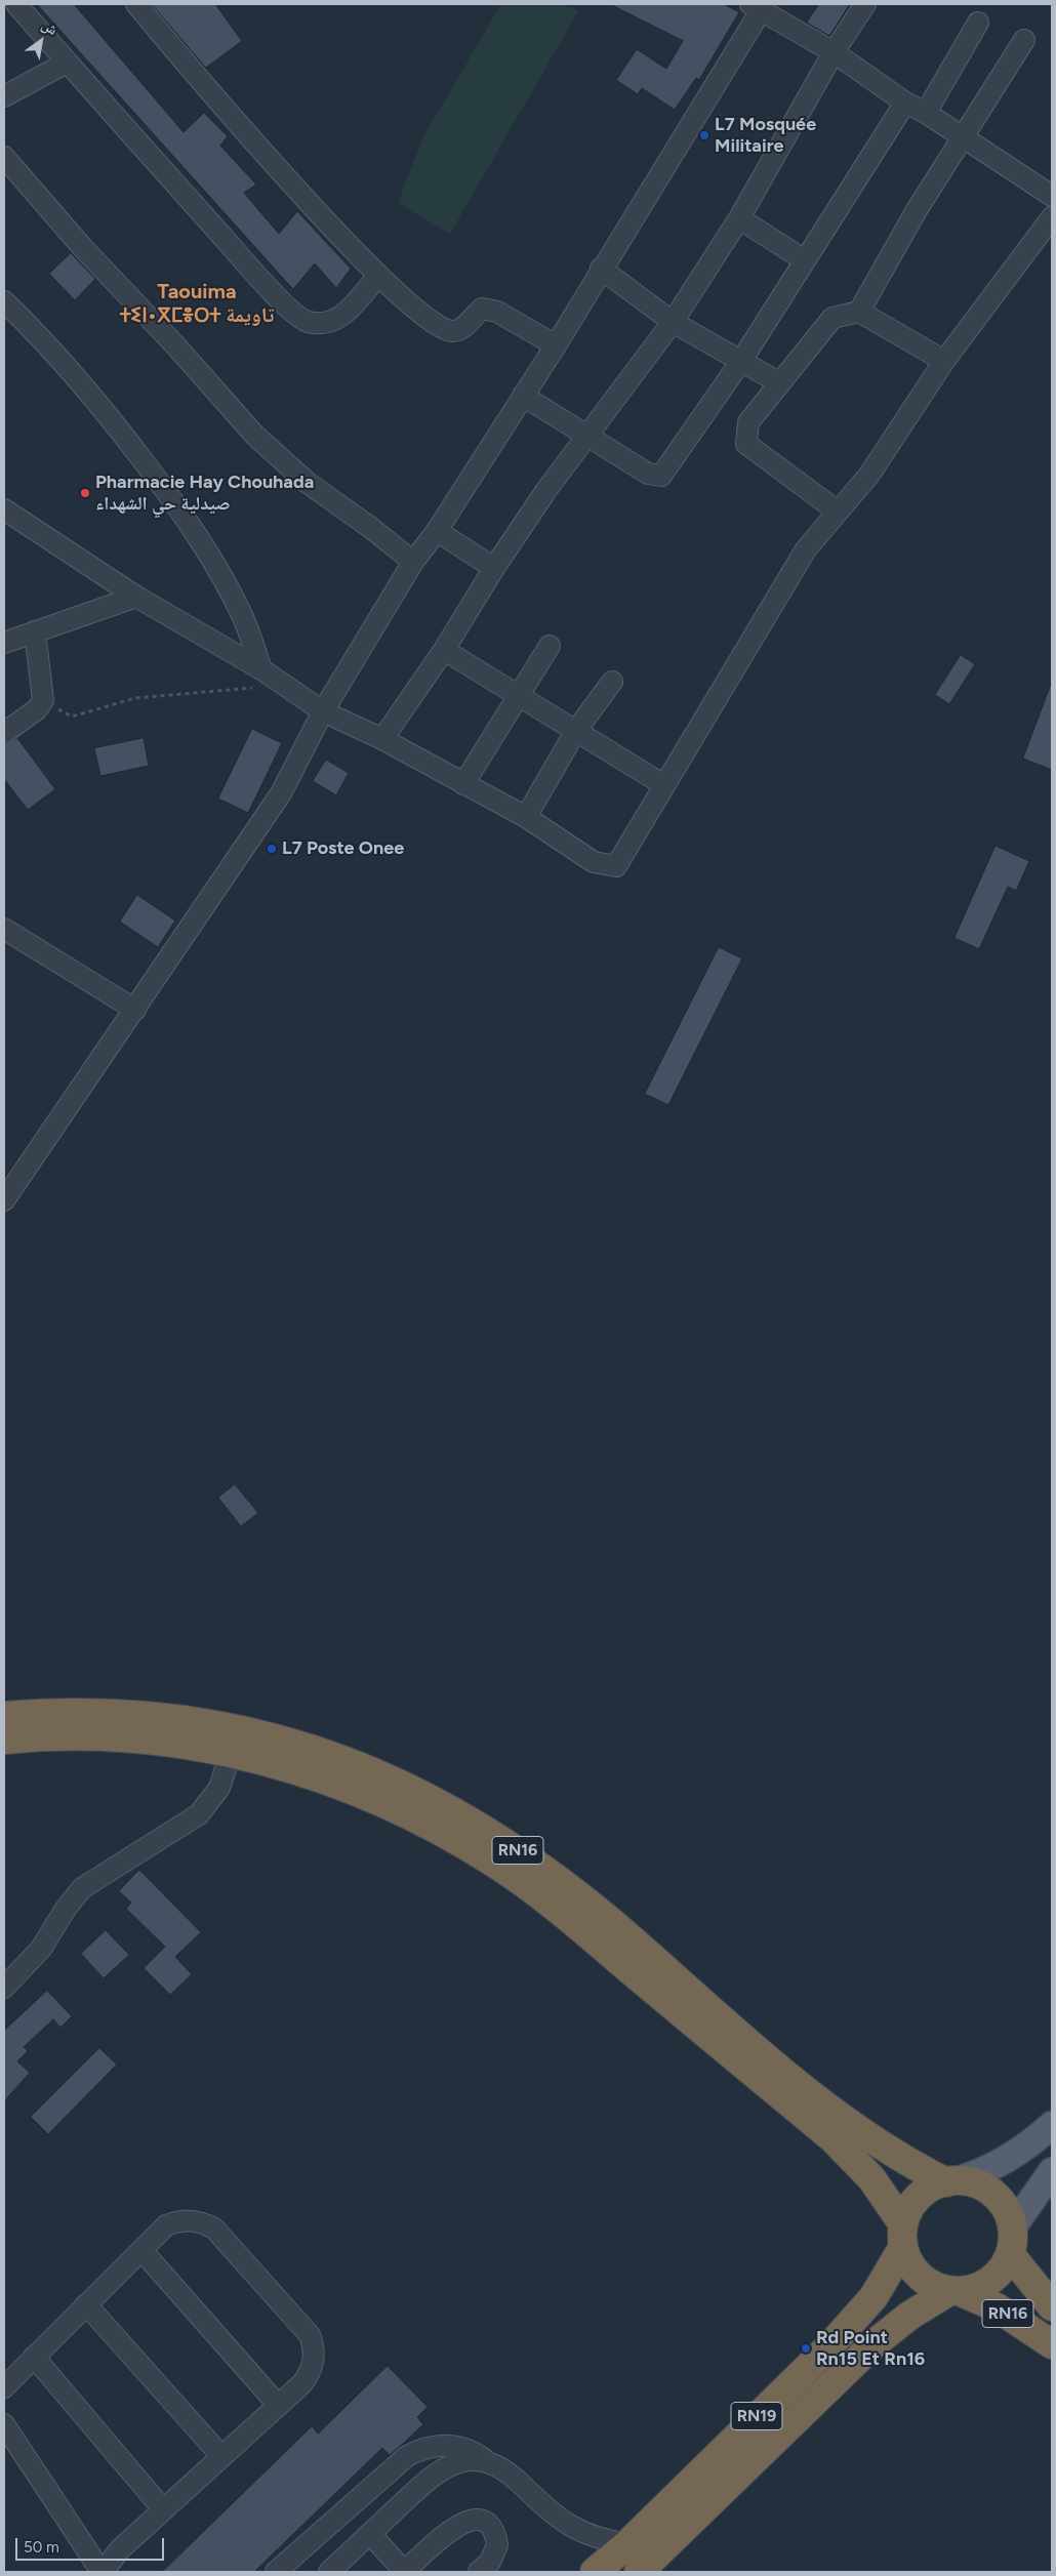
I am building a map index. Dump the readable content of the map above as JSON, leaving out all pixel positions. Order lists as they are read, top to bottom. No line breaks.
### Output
{"streets":{"highway":["RN16","RN19"]},"crossings":[["RN16","RN19"]],"districts":["Taouima ⵜⵉⵏ•ⴳⵎⴻⵔⵜ تاويمة"],"places":["L7 Mosquée Militaire","Pharmacie Hay Chouhada صيدلية حي الشهداء","L7 Poste Onee","Rd Point Rn15 Et Rn16"],"scale_bar":"50 m","north":"top right"}
